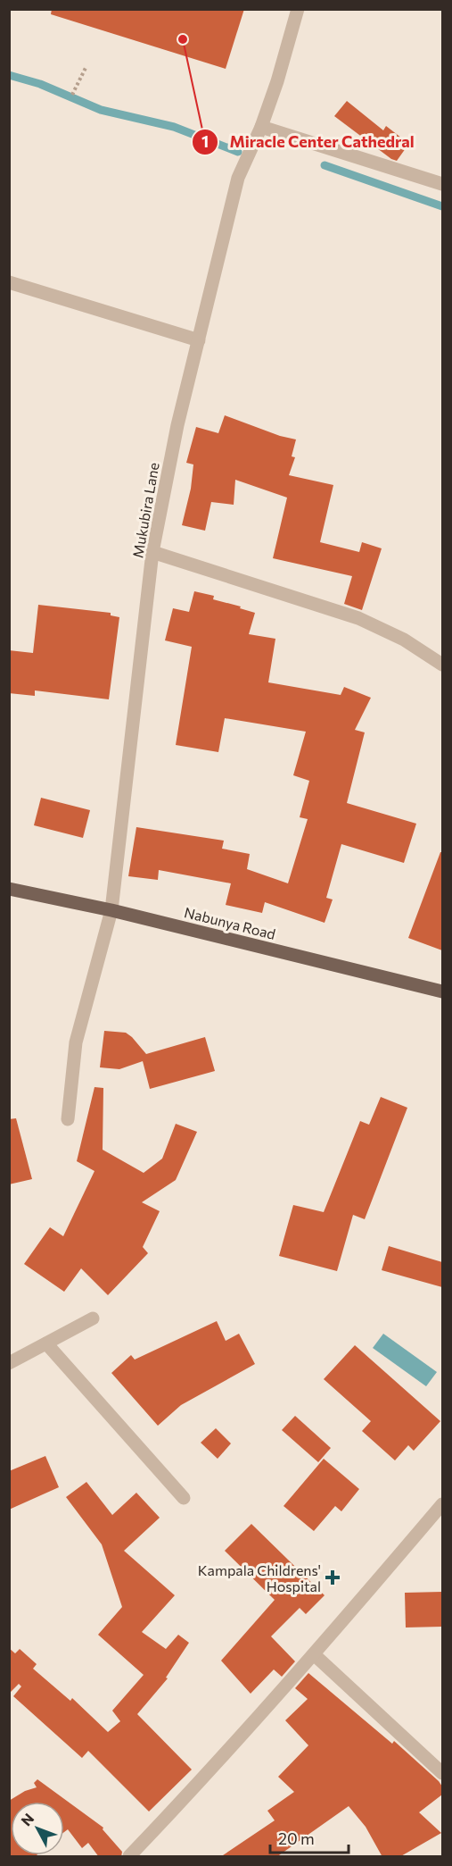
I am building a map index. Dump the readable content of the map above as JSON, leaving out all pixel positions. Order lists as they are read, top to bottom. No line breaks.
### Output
{"streets":{"main road":["Nabunya Road"],"street":["Mukubira Lane"]},"crossings":[["Mukubira Lane","Nabunya Road"]],"places":{"other":["Miracle Center Cathedral"],"health":["Kampala Childrens' Hospital"]},"scale_bar":"20 m","north":"top left"}
